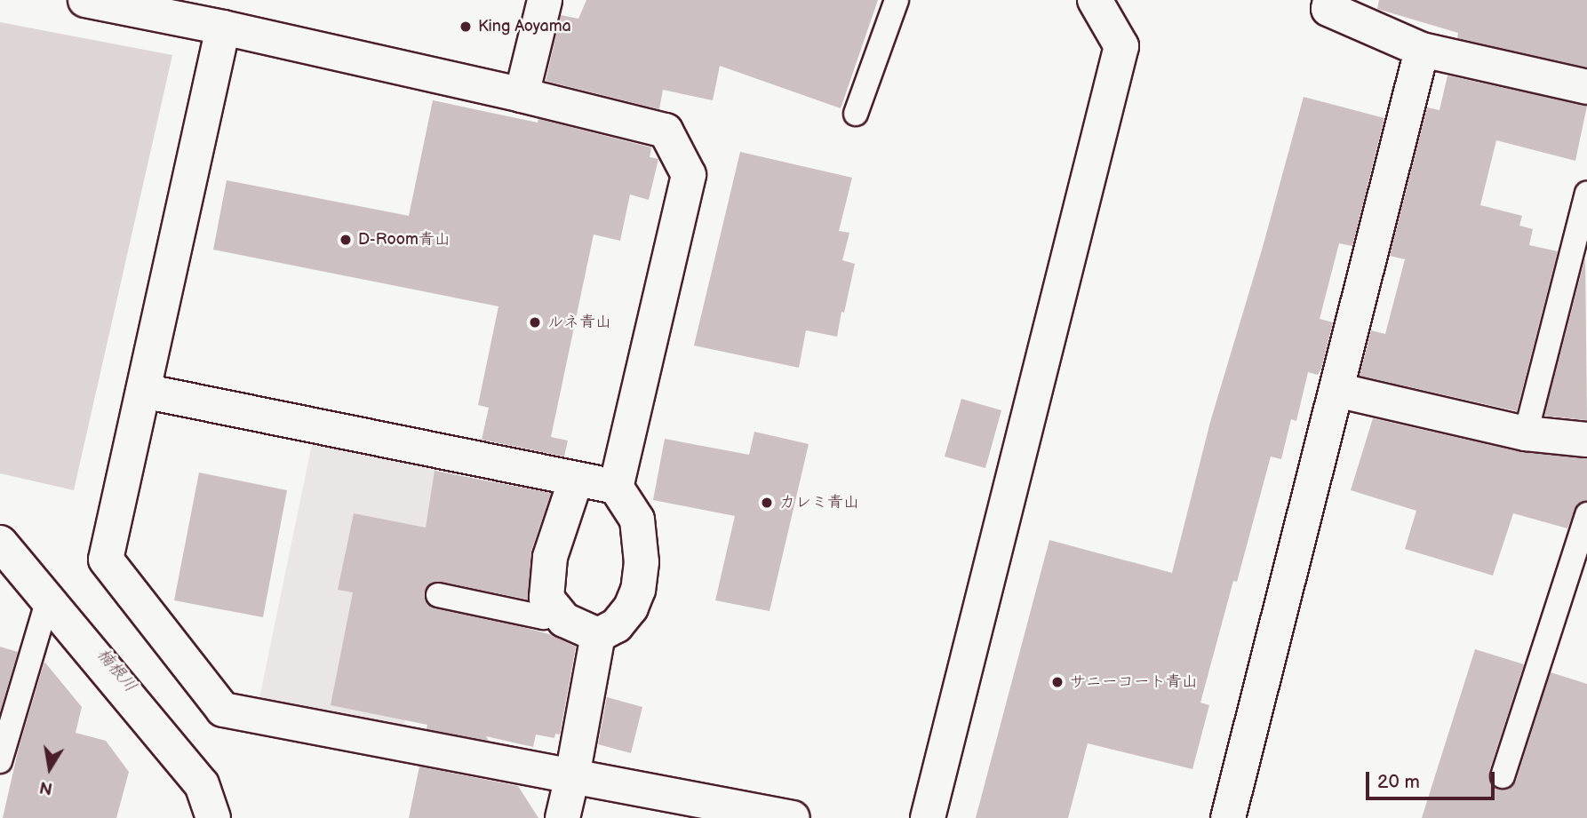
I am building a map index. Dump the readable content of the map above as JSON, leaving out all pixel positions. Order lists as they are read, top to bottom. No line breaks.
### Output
{"water":["楠根川"],"places":["King Aoyama","D-Room青山","ルネ青山","カレミ青山","サニーコート青山"],"scale_bar":"20 m","north":"bottom"}
